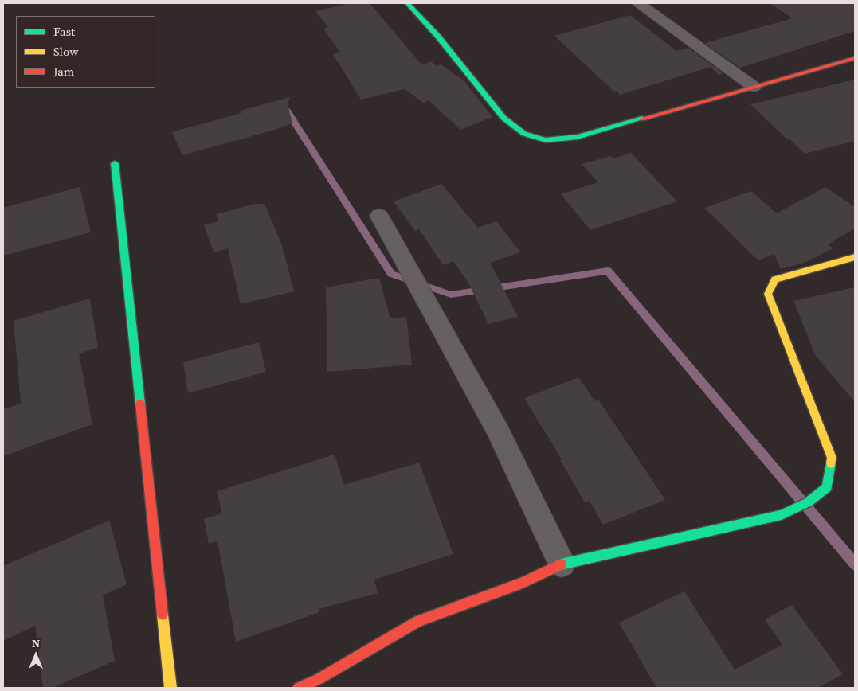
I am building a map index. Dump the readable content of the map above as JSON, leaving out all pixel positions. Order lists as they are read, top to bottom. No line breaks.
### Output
{"legend":["Fast","Slow","Jam"],"north":"top"}
